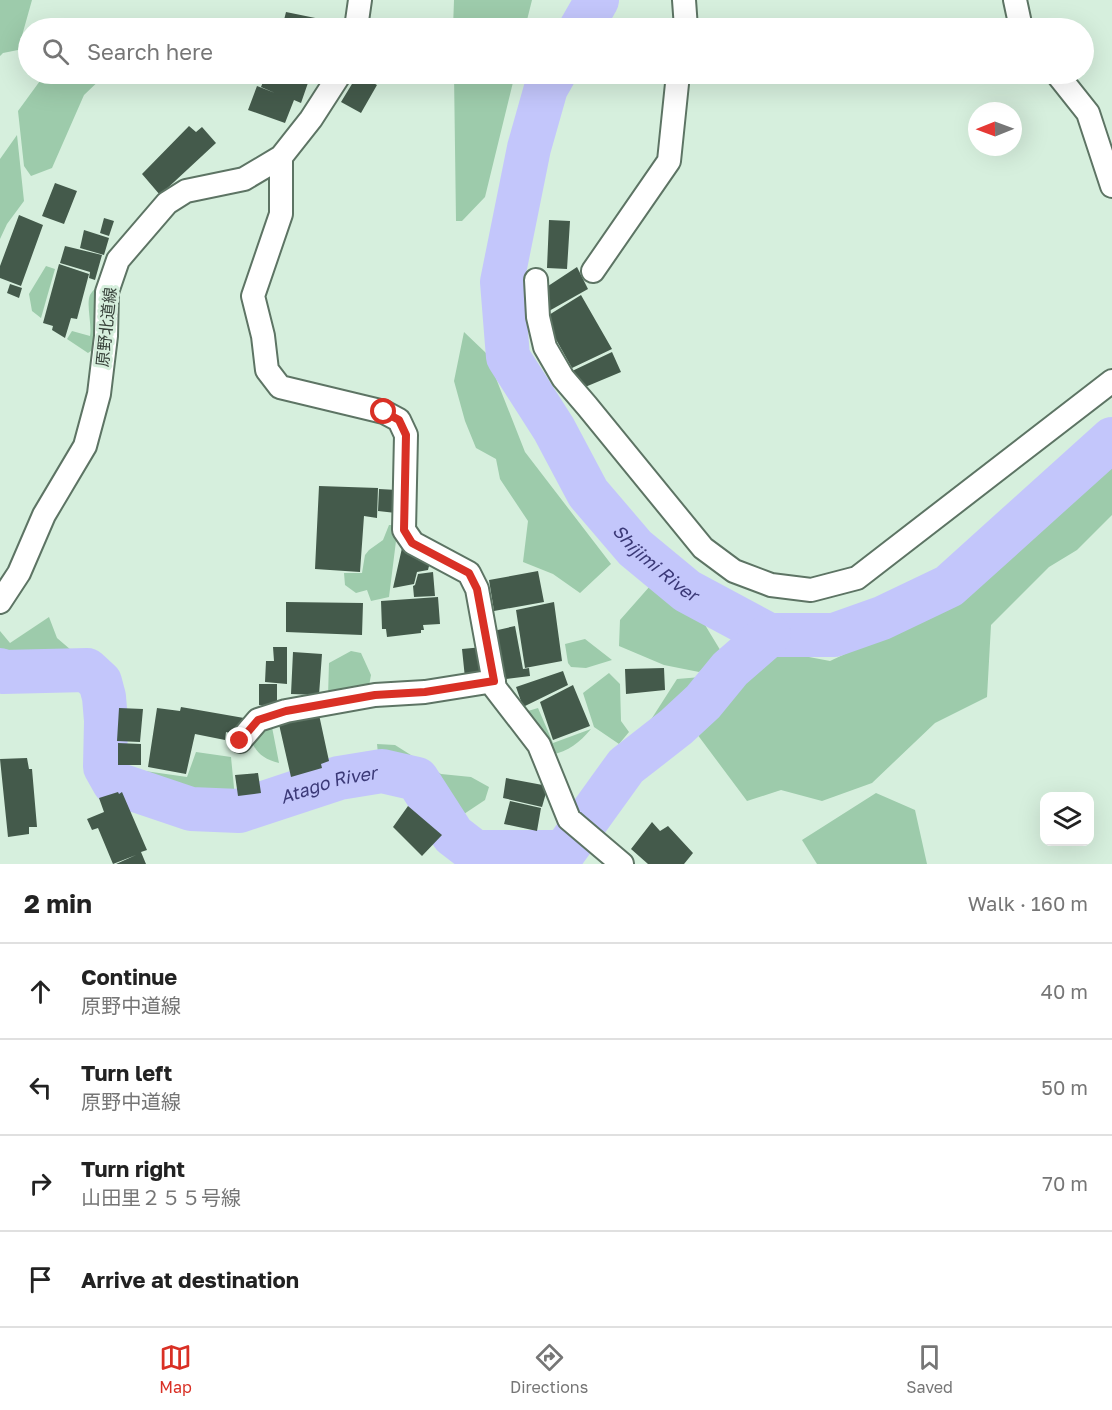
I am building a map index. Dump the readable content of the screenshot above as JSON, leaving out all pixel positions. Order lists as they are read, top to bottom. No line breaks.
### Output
{"streets":{"street":["原野北道線"]},"water":["Shijimi River","Atago River"],"north":"left","page":{"search":"Search here","heading":["2 min","Walk · 160 m"],"list":[["Continue","原野中道線","40 m"],["Turn left","原野中道線","50 m"],["Turn right","山田里２５５号線","70 m"],"Arrive at destination"],"nav":["Map","Directions","Saved"]}}
